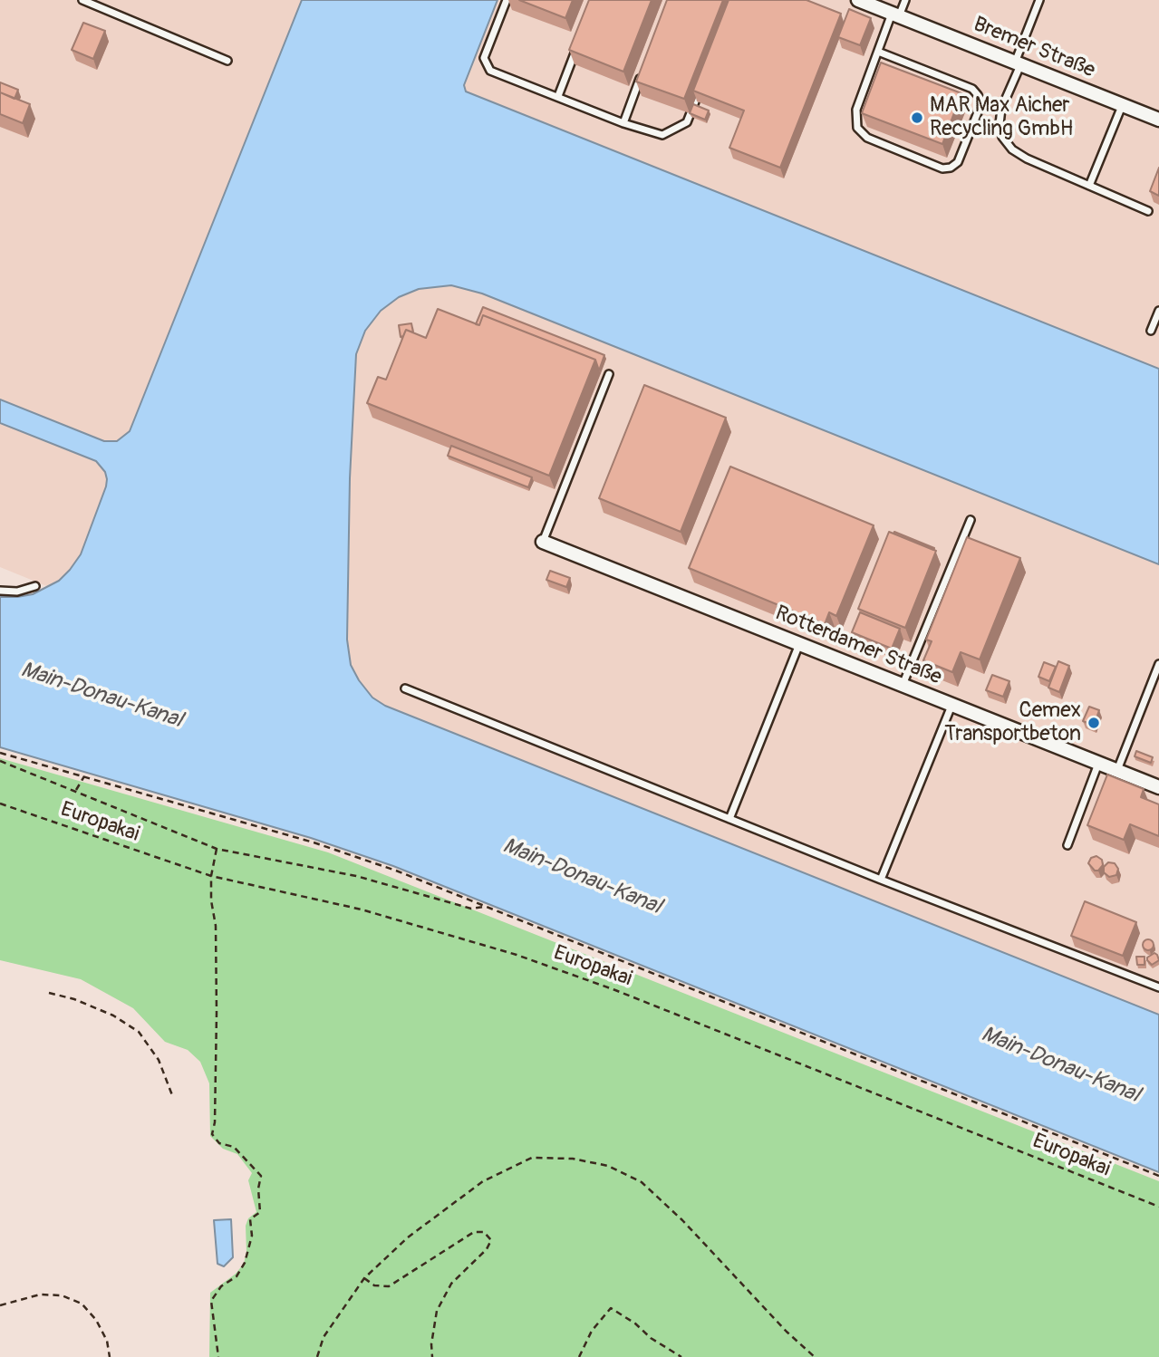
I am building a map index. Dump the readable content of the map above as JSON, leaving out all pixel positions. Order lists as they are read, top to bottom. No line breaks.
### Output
{"streets":{"street":["Bremer Straße","Rotterdamer Straße"],"path":["Europakai"]},"water":["Main-Donau-Kanal"],"places":["MAR Max Aicher Recycling GmbH","Cemex Transportbeton"]}
